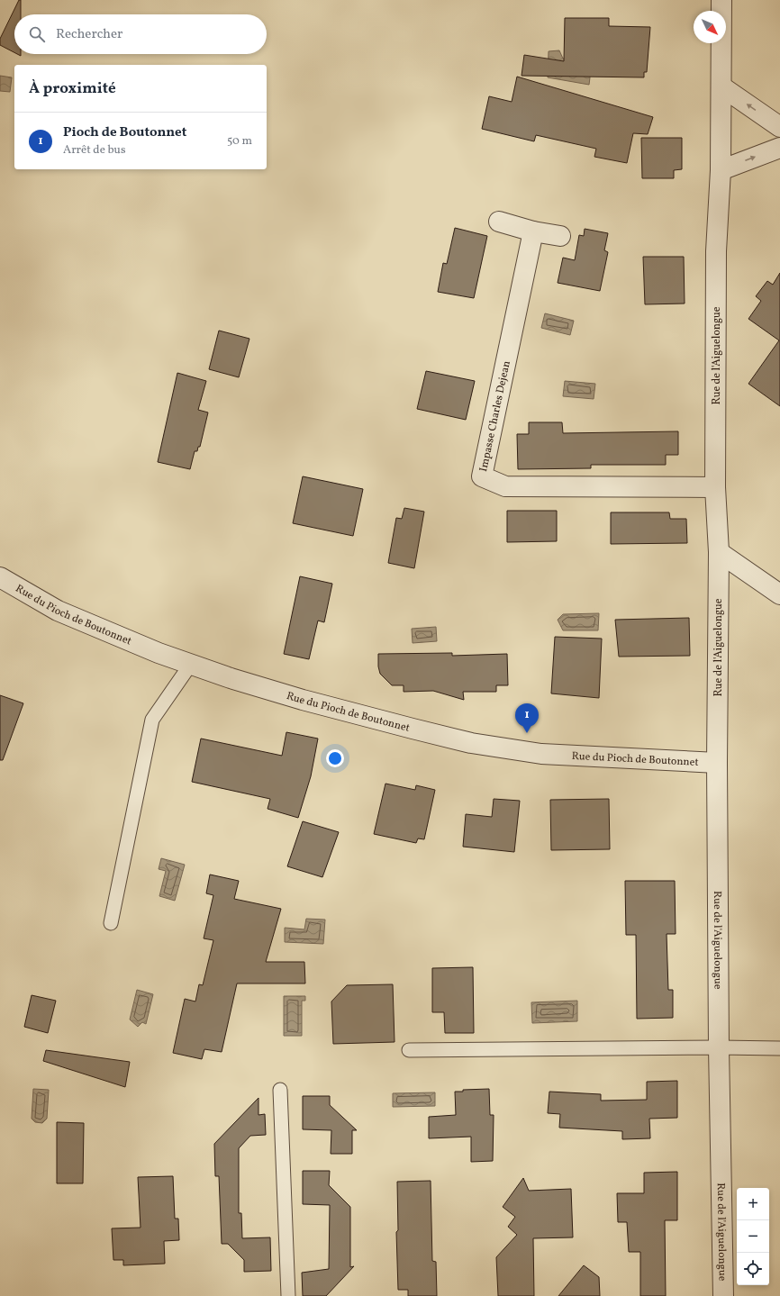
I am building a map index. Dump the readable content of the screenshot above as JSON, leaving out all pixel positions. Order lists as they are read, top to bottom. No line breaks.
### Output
{"streets":{"street":["Rue de l'Aiguelongue","Impasse Charles Dejean","Rue du Pioch de Boutonnet"]},"crossings":[["Rue de l'Aiguelongue","Impasse Charles Dejean"],["Rue de l'Aiguelongue","Rue du Pioch de Boutonnet"]],"north":"bottom right","page":{"search":"Rechercher","heading":"À proximité","list":[{"mark":"1","name":"Pioch de Boutonnet","note":"Arrêt de bus","value":"50 m"}],"pins":"1","map_buttons":["+","−"]}}
